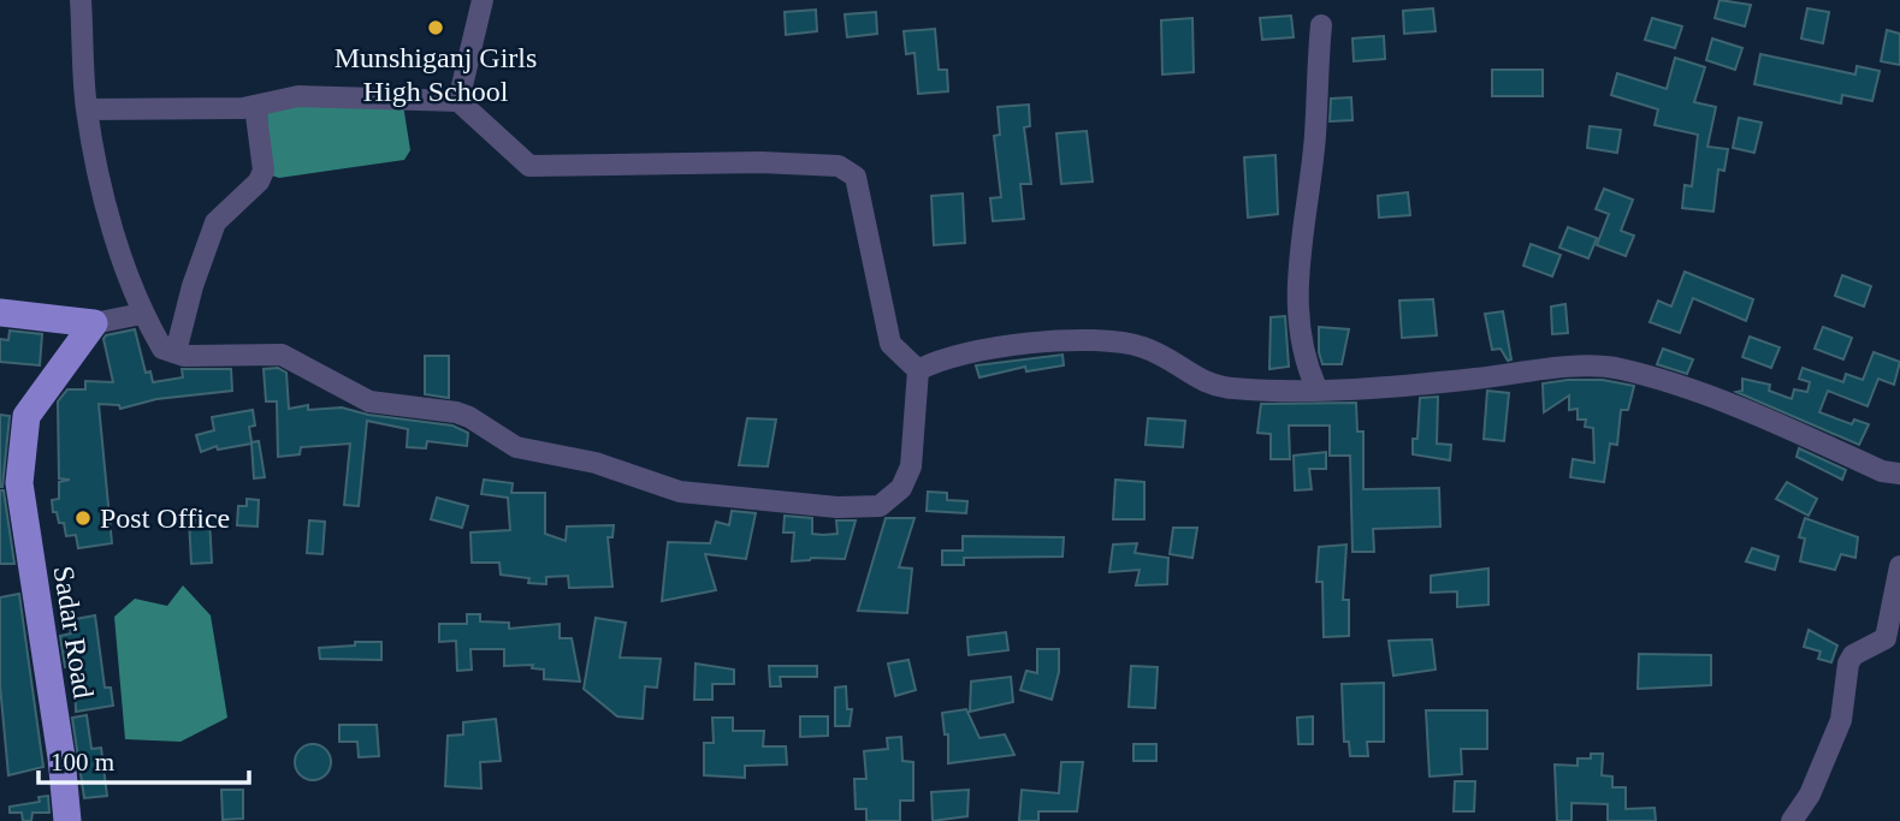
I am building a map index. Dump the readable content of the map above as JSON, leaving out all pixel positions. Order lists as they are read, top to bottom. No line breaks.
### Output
{"streets":{"main road":["Sadar Road"]},"places":["Munshiganj Girls High School","Post Office"],"scale_bar":"100 m"}
